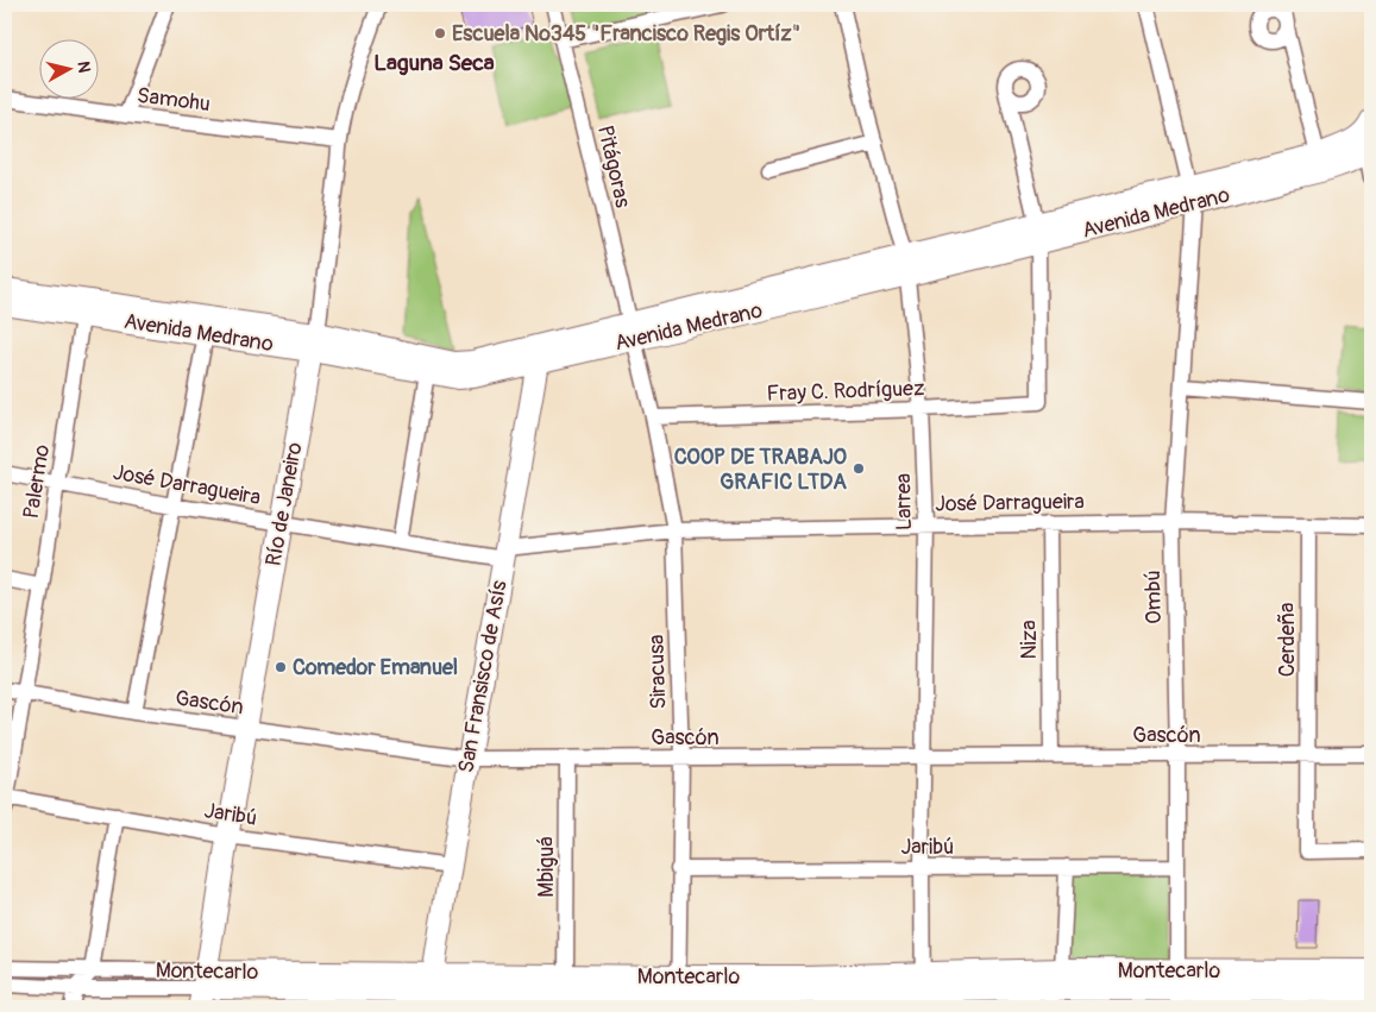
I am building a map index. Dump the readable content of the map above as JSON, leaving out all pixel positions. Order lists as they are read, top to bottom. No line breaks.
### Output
{"streets":{"main road":["Avenida Medrano","Río de Janeiro","San Fransisco de Asís","Montecarlo"],"street":["Samohu","Pitágoras","Fray C. Rodríguez","Palermo","José Darragueira","Larrea","Ombú","Niza","Cerdeña","Siracusa","Gascón","Jaribú","Mbiguá"]},"crossings":[["Samohu","Río de Janeiro"],["Pitágoras","Avenida Medrano"],["Pitágoras","Siracusa"],["Avenida Medrano","Fray C. Rodríguez"],["Avenida Medrano","Palermo"],["Avenida Medrano","Larrea"],["Avenida Medrano","Río de Janeiro"],["Avenida Medrano","Ombú"],["Avenida Medrano","Siracusa"],["Avenida Medrano","San Fransisco de Asís"],["Fray C. Rodríguez","Larrea"],["Fray C. Rodríguez","Siracusa"],["Palermo","José Darragueira"],["Palermo","Gascón"],["Palermo","Jaribú"],["José Darragueira","Larrea"],["José Darragueira","Río de Janeiro"],["José Darragueira","Ombú"],["José Darragueira","Niza"],["José Darragueira","Cerdeña"],["José Darragueira","Siracusa"],["José Darragueira","San Fransisco de Asís"],["Larrea","Gascón"],["Larrea","Jaribú"],["Larrea","Montecarlo"],["Río de Janeiro","Gascón"],["Río de Janeiro","Jaribú"],["Río de Janeiro","Montecarlo"],["Ombú","Gascón"],["Ombú","Jaribú"],["Ombú","Montecarlo"],["Niza","Gascón"],["Cerdeña","Gascón"],["Siracusa","Gascón"],["Siracusa","Jaribú"],["Siracusa","Montecarlo"],["San Fransisco de Asís","Gascón"],["San Fransisco de Asís","Jaribú"],["San Fransisco de Asís","Montecarlo"],["Gascón","Mbiguá"],["Mbiguá","Montecarlo"]],"districts":["Laguna Seca"],"places":["Escuela Nº345 \"Francisco Regis Ortíz\"","COOP DE TRABAJO GRAFIC LTDA","Comedor Emanuel"],"north":"right"}
